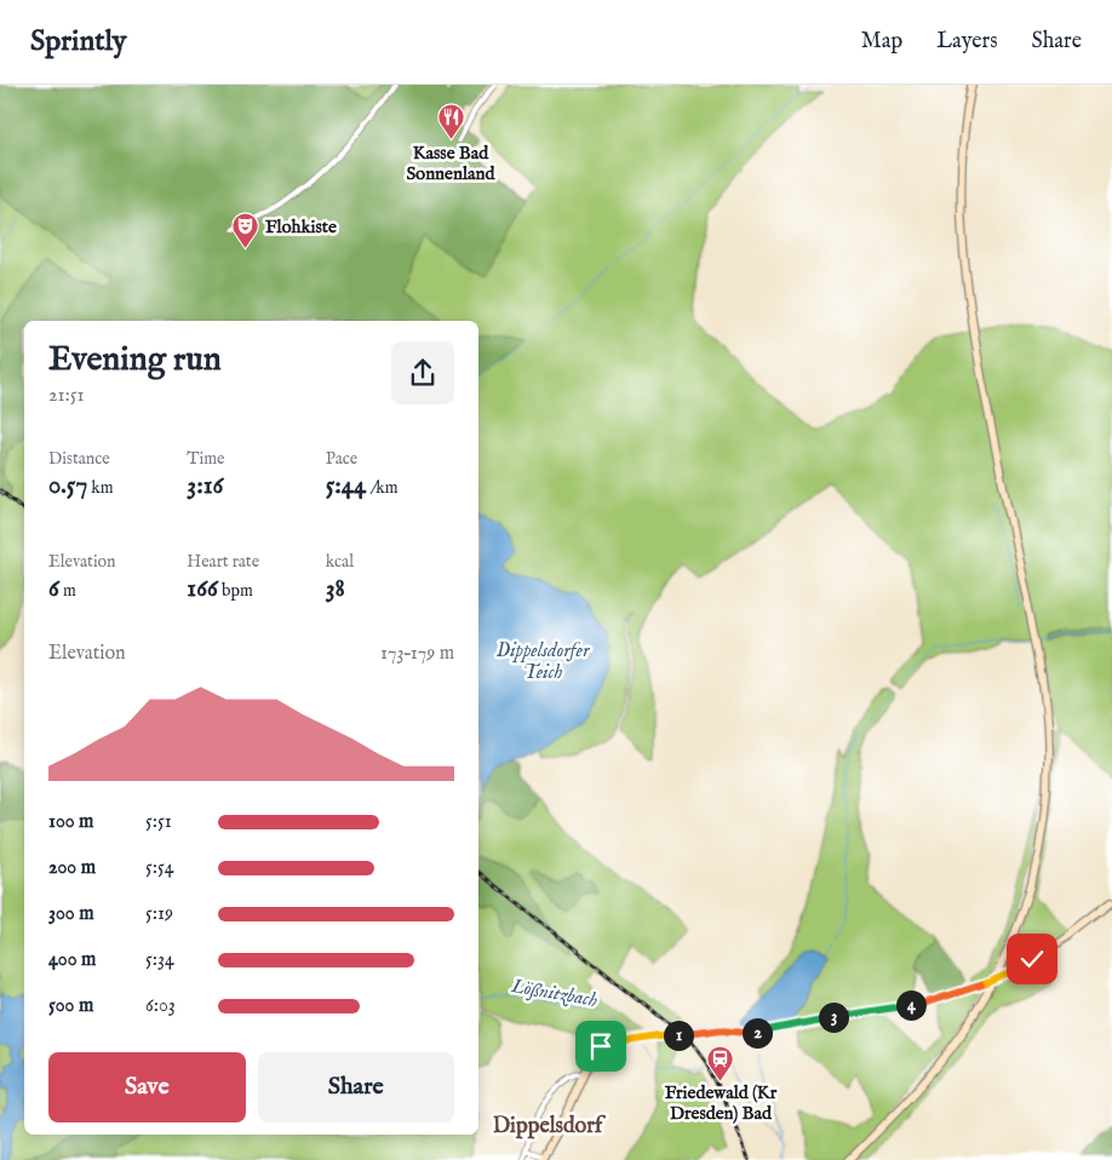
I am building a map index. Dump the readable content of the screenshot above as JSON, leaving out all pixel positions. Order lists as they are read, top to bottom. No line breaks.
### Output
{"districts":["Dippelsdorf"],"water":["Dippelsdorfer Teich","Lößnitzbach"],"places":{"restaurant":["Kasse Bad Sonnenland"],"theatre":["Flohkiste"],"station":["Friedewald (Kr Dresden) Bad"]},"page":{"header":"Sprintly","nav":["Map","Layers","Share"],"heading":["Evening run","21:51"],"stats":[["Distance","0.57 km"],["Time","3:16"],["Pace","5:44 /km"],["Elevation","6 m"],["Heart rate","166 bpm"],["kcal","38"]],"chart":["Elevation","173–179 m"],"list":[{"name":"100 m","note":"5:51"},{"name":"200 m","note":"5:54"},{"name":"300 m","note":"5:19"},{"name":"400 m","note":"5:34"},{"name":"500 m","note":"6:03"}],"pins":["4","3","2","1"],"buttons":["Save","Share"]}}
